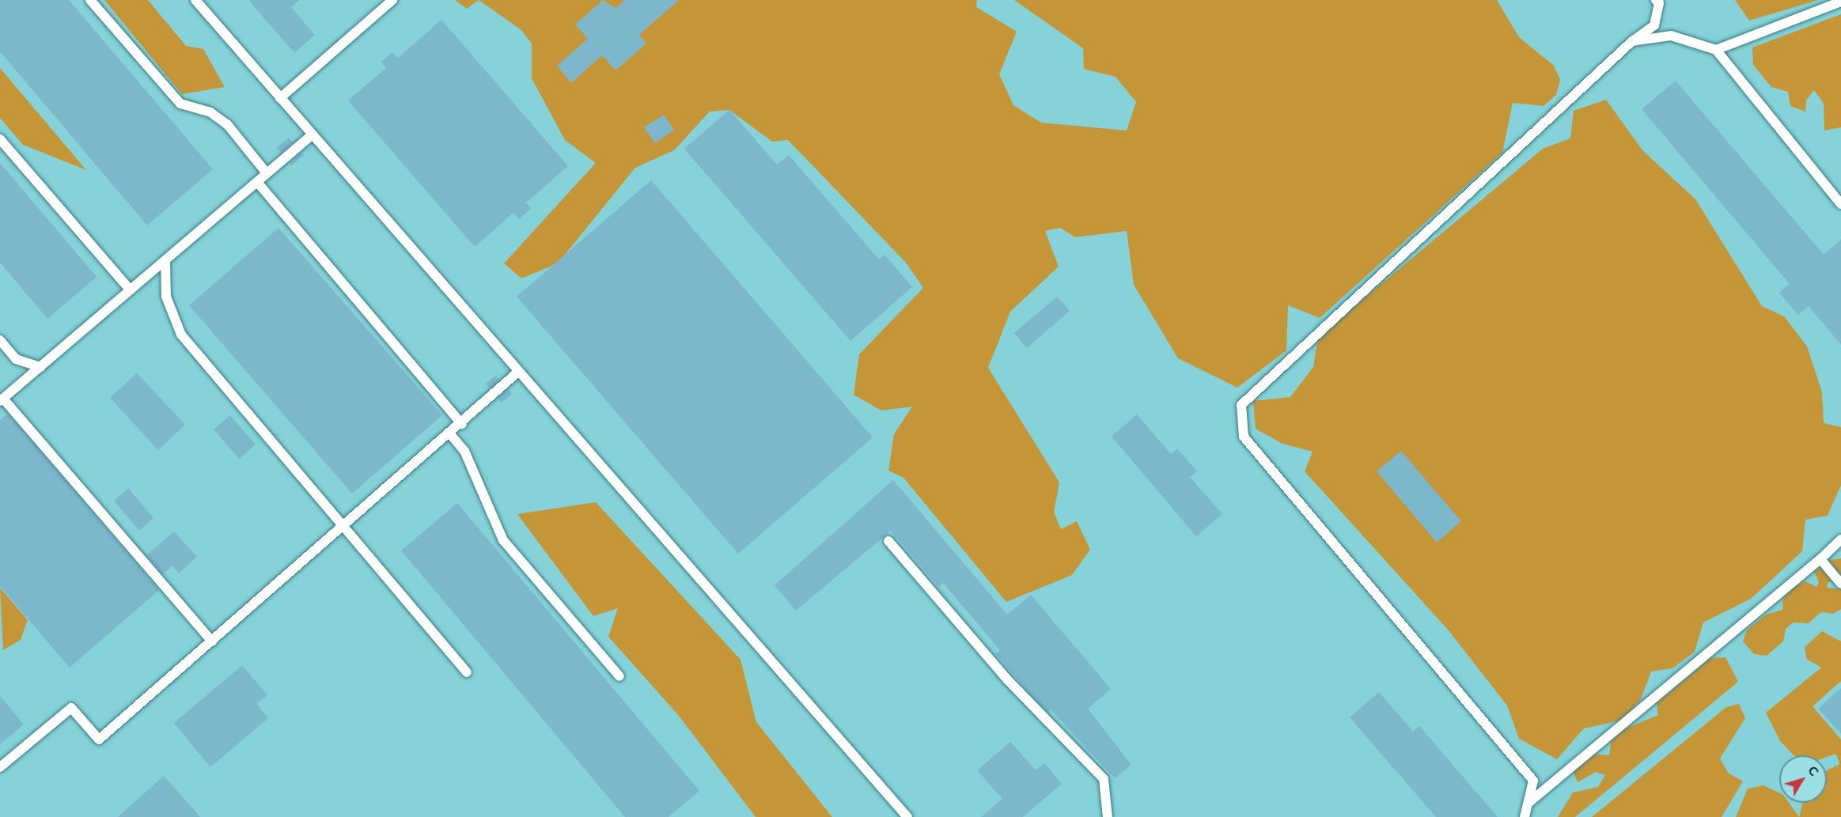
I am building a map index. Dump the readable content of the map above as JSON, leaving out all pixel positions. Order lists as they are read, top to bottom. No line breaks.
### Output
{"north":"top right"}
